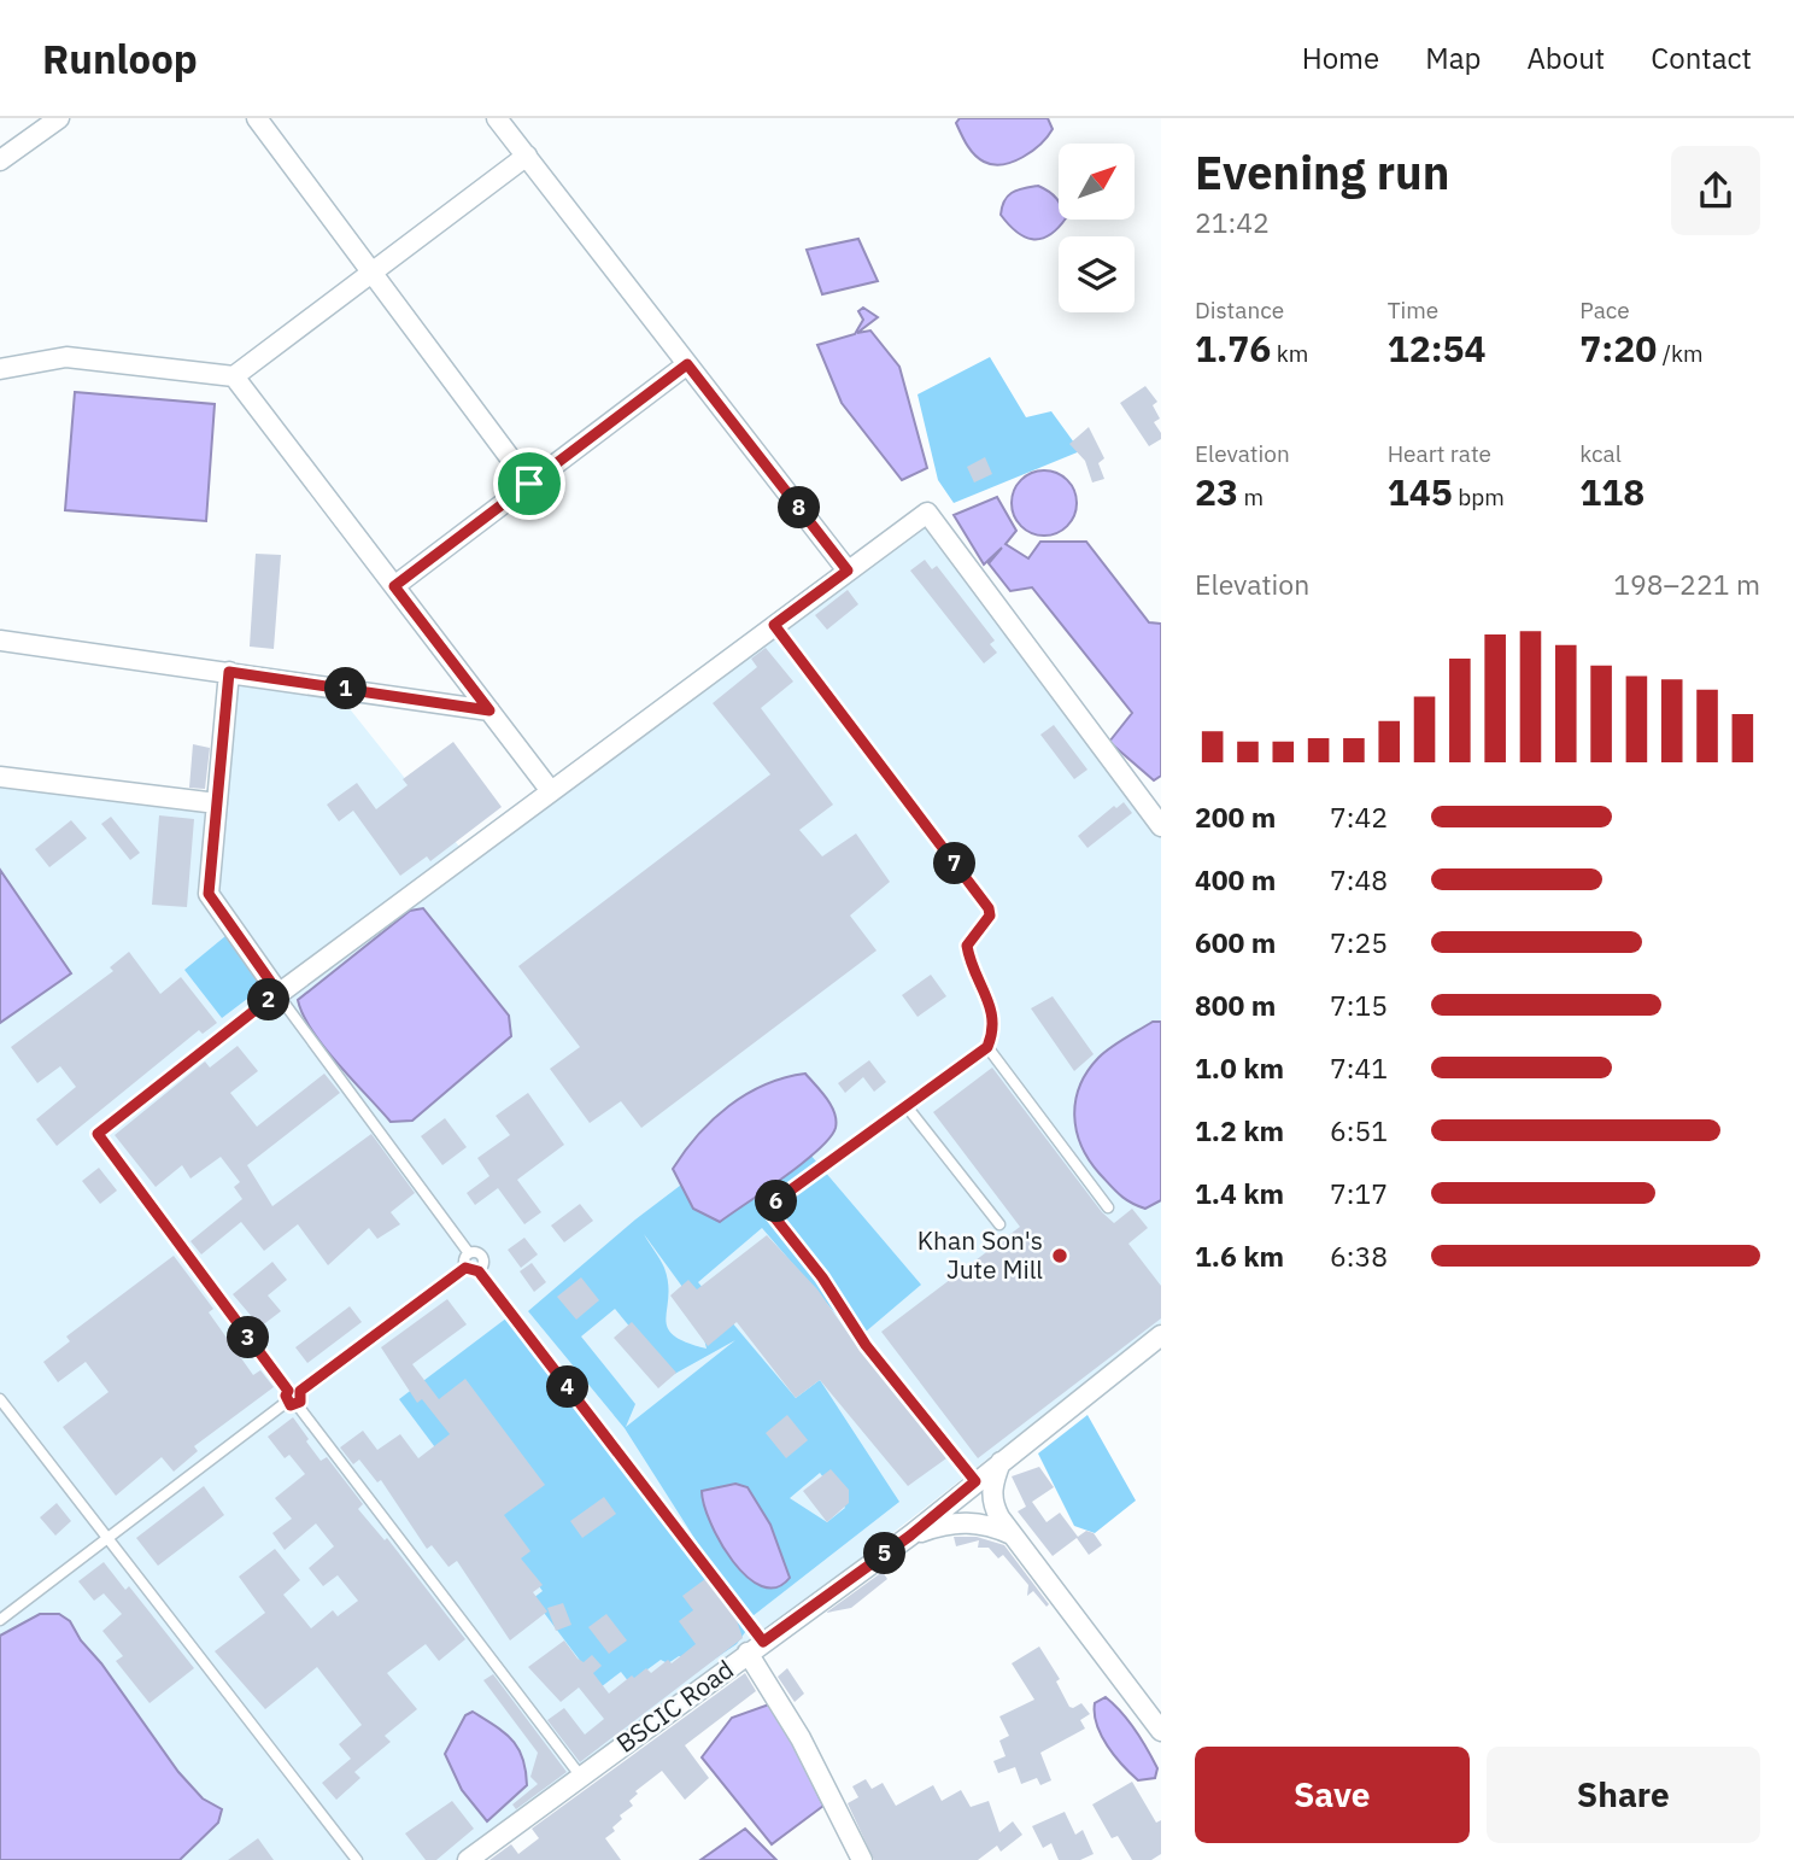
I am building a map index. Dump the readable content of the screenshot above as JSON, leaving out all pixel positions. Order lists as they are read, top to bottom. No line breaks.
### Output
{"streets":{"street":["BSCIC Road"]},"places":["Khan Son's Jute Mill"],"north":"top right","page":{"header":"Runloop","nav":["Home","Map","About","Contact"],"heading":["Evening run","21:42"],"stats":[["Distance","1.76 km"],["Time","12:54"],["Pace","7:20 /km"],["Elevation","23 m"],["Heart rate","145 bpm"],["kcal","118"]],"pins":["8","1","7","2","6","3","4","5"],"chart":["Elevation","198–221 m"],"list":[{"name":"200 m","note":"7:42"},{"name":"400 m","note":"7:48"},{"name":"600 m","note":"7:25"},{"name":"800 m","note":"7:15"},{"name":"1.0 km","note":"7:41"},{"name":"1.2 km","note":"6:51"},{"name":"1.4 km","note":"7:17"},{"name":"1.6 km","note":"6:38"}],"buttons":["Save","Share"]}}
